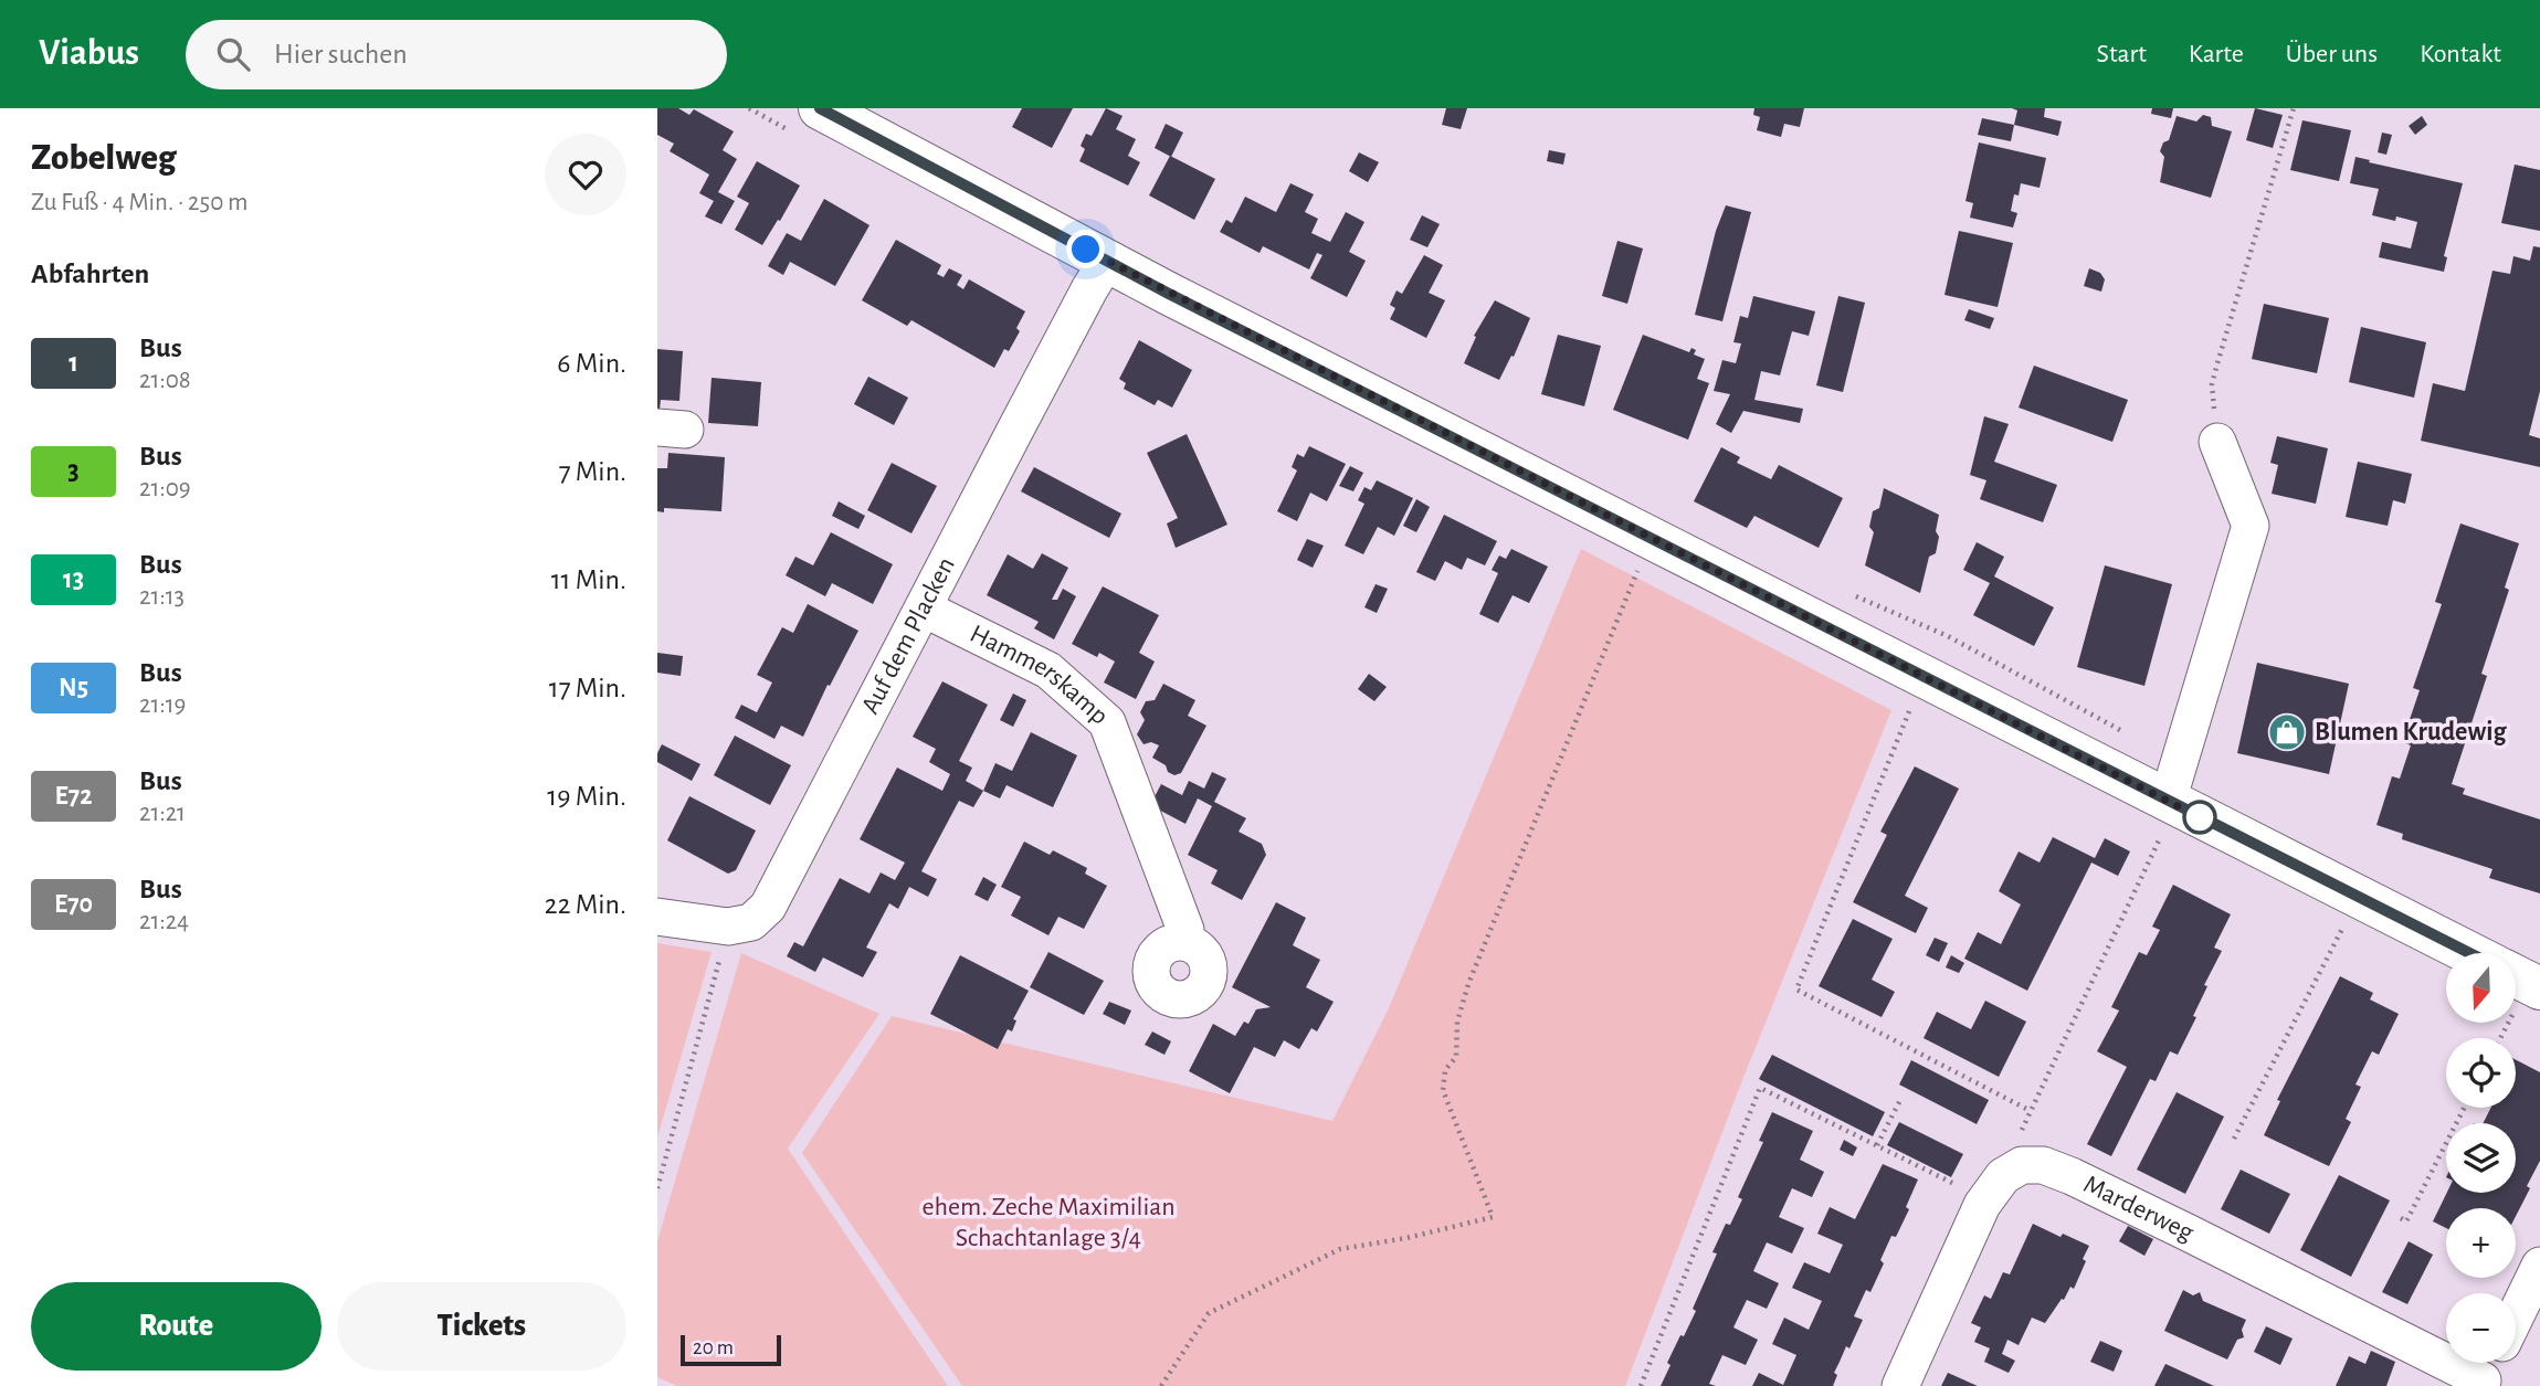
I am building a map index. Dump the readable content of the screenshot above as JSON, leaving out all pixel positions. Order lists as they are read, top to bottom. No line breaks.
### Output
{"streets":{"street":["Auf dem Placken","Hammerskamp","Marderweg"]},"crossings":[["Auf dem Placken","Hammerskamp"]],"parks":["ehem. Zeche Maximilian Schachtanlage 3/4"],"places":{"shop":["Blumen Krudewig"]},"lines":["bus line 1"],"scale_bar":"20 m","north":"bottom","page":{"header":"Viabus","search":"Hier suchen","nav":["Start","Karte","Über uns","Kontakt"],"heading":[["Zobelweg","Zu Fuß · 4 Min. · 250 m"],"Abfahrten"],"list":[{"mark":"1","name":"Bus","note":"21:08","value":"6 Min."},{"mark":"3","name":"Bus","note":"21:09","value":"7 Min."},{"mark":"13","name":"Bus","note":"21:13","value":"11 Min."},{"mark":"N5","name":"Bus","note":"21:19","value":"17 Min."},{"mark":"E72","name":"Bus","note":"21:21","value":"19 Min."},{"mark":"E70","name":"Bus","note":"21:24","value":"22 Min."}],"map_buttons":["+","−"],"buttons":["Route","Tickets"],"scale":"20 m"}}
